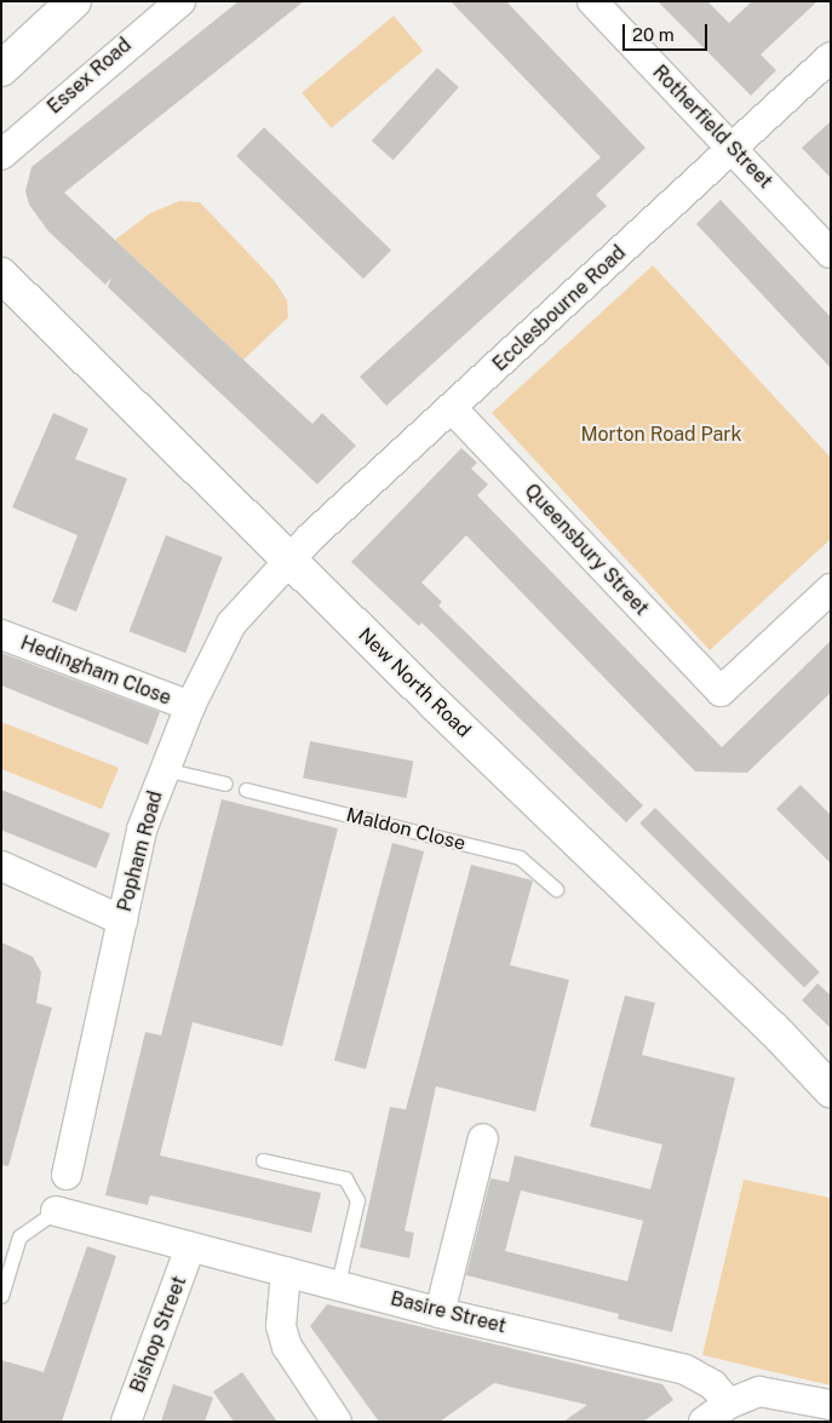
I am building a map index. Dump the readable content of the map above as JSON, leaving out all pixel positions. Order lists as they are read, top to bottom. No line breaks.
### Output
{"streets":{"main road":["New North Road"],"street":["Essex Road","Rotherfield Street","Ecclesbourne Road","Queensbury Street","Hedingham Close","Popham Road","Basire Street","Bishop Street"],"lane":["Maldon Close"]},"crossings":[["Rotherfield Street","Ecclesbourne Road"],["Ecclesbourne Road","Queensbury Street"],["Ecclesbourne Road","New North Road"],["Ecclesbourne Road","Popham Road"],["Hedingham Close","Popham Road"],["New North Road","Popham Road"],["Basire Street","Bishop Street"]],"parks":["Morton Road Park"],"scale_bar":"20 m"}
